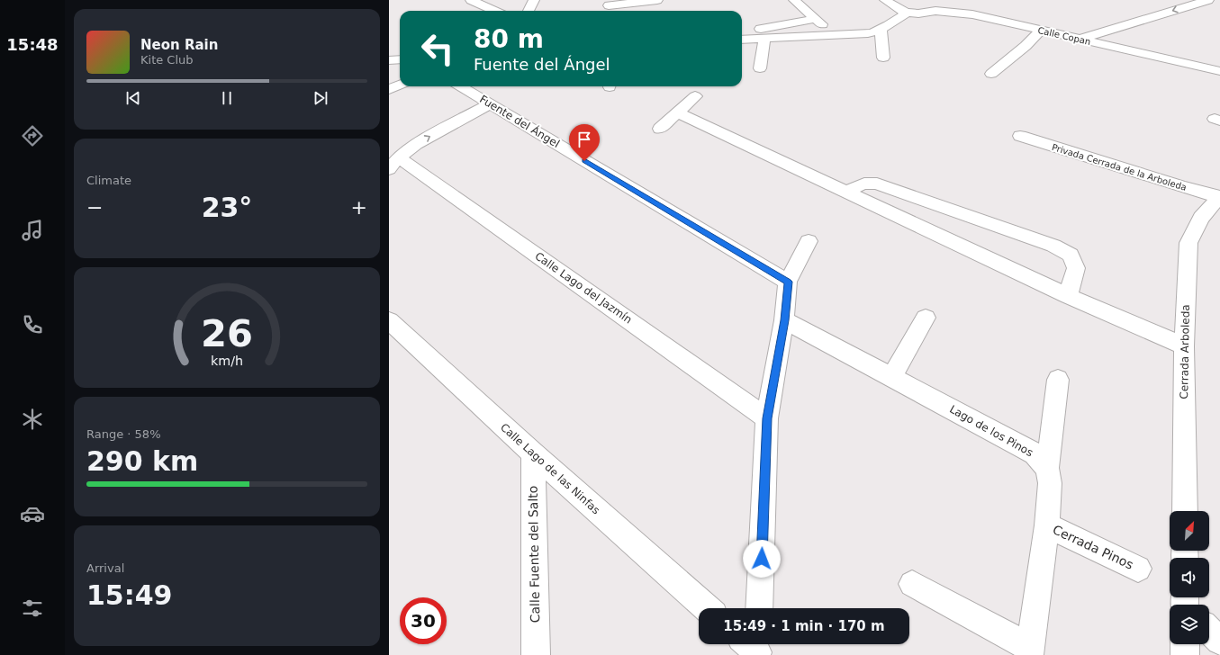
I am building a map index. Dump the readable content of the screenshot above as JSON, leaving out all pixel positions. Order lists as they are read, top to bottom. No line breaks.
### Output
{"streets":{"street":["Calle Copan","Fuente del Ángel","Privada Cerrada de la Arboleda","Calle Lago del Jazmín","Cerrada Arboleda","Lago de los Pinos","Calle Lago de las Ninfas","Cerrada Pinos","Calle Fuente del Salto"]},"crossings":[["Privada Cerrada de la Arboleda","Cerrada Arboleda"],["Calle Lago de las Ninfas","Calle Fuente del Salto"]],"north":"top right","page":{"tabs":"15:48","turn":["80 m","Fuente del Ángel"],"song":["Neon Rain","Kite Club"],"tile":["Climate",["Range · 58%","290 km"],["Arrival","15:49"]],"heat":["−","23°","+"],"limit":"30","trip":"15:49 · 1 min · 170 m","gauge":["26","km/h"]}}
